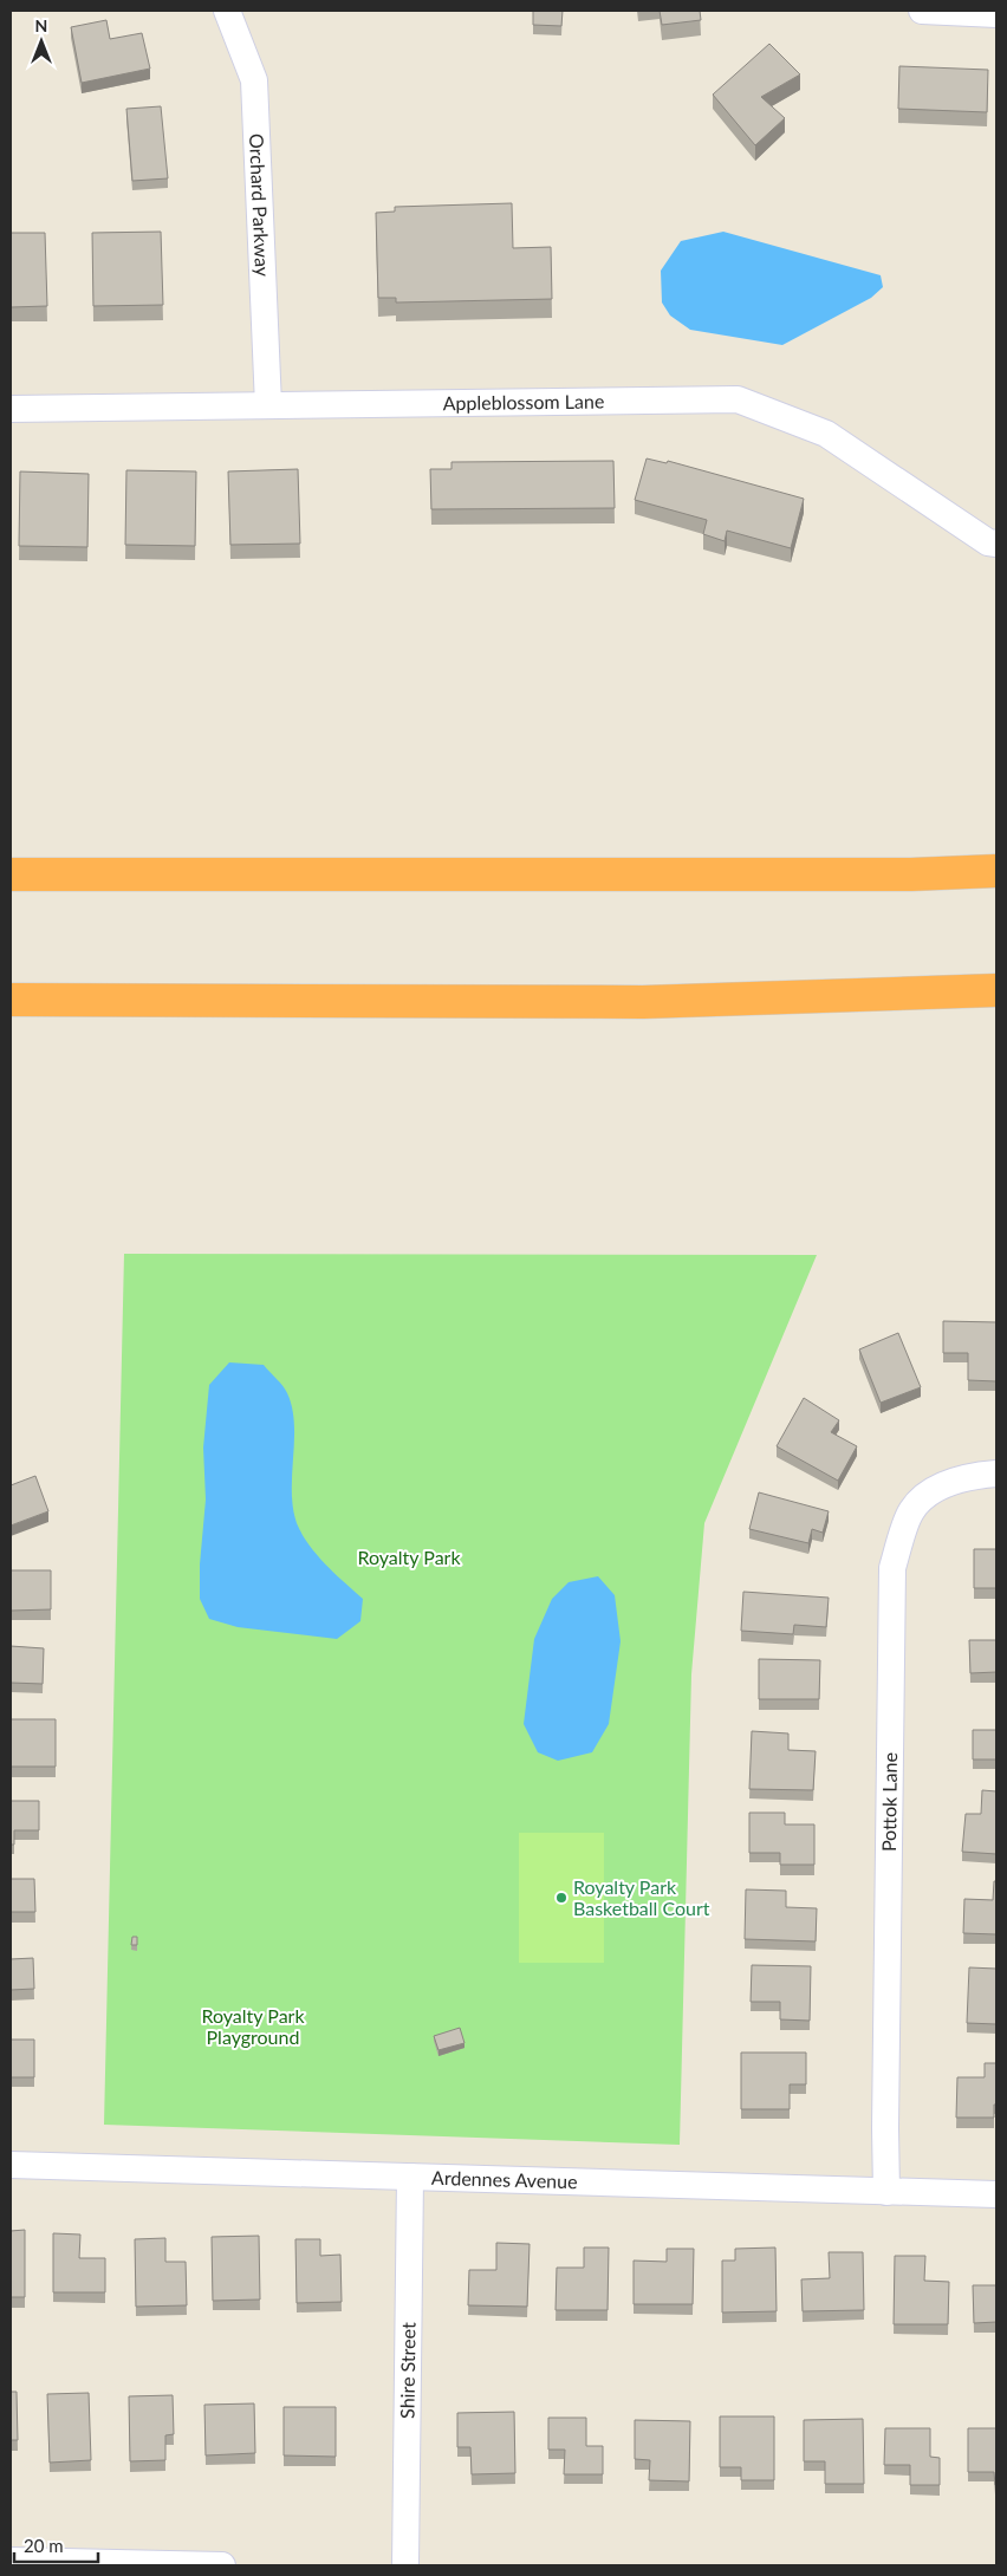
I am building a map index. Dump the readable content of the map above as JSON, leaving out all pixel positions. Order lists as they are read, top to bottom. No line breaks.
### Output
{"streets":{"street":["Orchard Parkway","Appleblossom Lane","Pottok Lane","Ardennes Avenue","Shire Street"]},"crossings":[["Orchard Parkway","Appleblossom Lane"],["Pottok Lane","Ardennes Avenue"],["Ardennes Avenue","Shire Street"]],"parks":["Royalty Park","Royalty Park Playground"],"places":["Royalty Park Basketball Court"],"scale_bar":"20 m","north":"top"}
